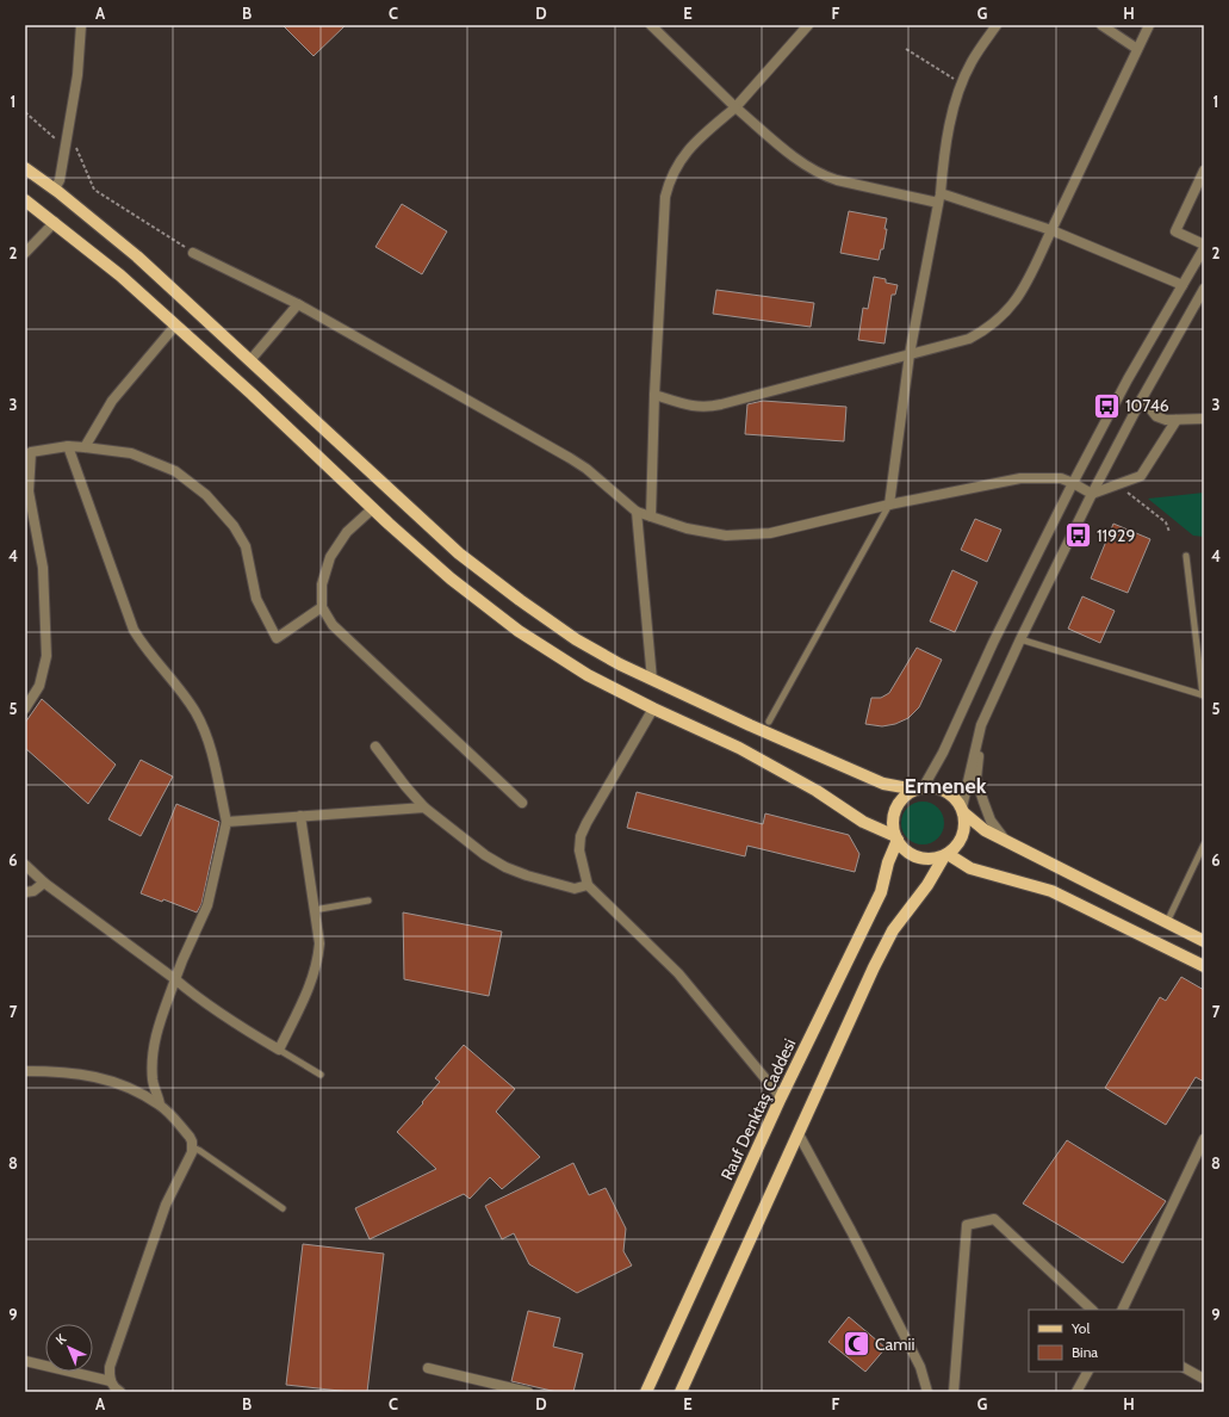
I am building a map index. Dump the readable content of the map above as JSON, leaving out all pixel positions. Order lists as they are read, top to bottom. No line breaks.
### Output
{"streets":{"main road":["Rauf Denktaş Caddesi"]},"districts":["Ermenek"],"places":{"bus stop":["10746","11929"],"mosque":["Camii"]},"legend":["Yol","Bina"],"north":"top left","grid":{"columns":["A","B","C","D","E","F","G","H"],"rows":["1","2","3","4","5","6","7","8","9"]}}
